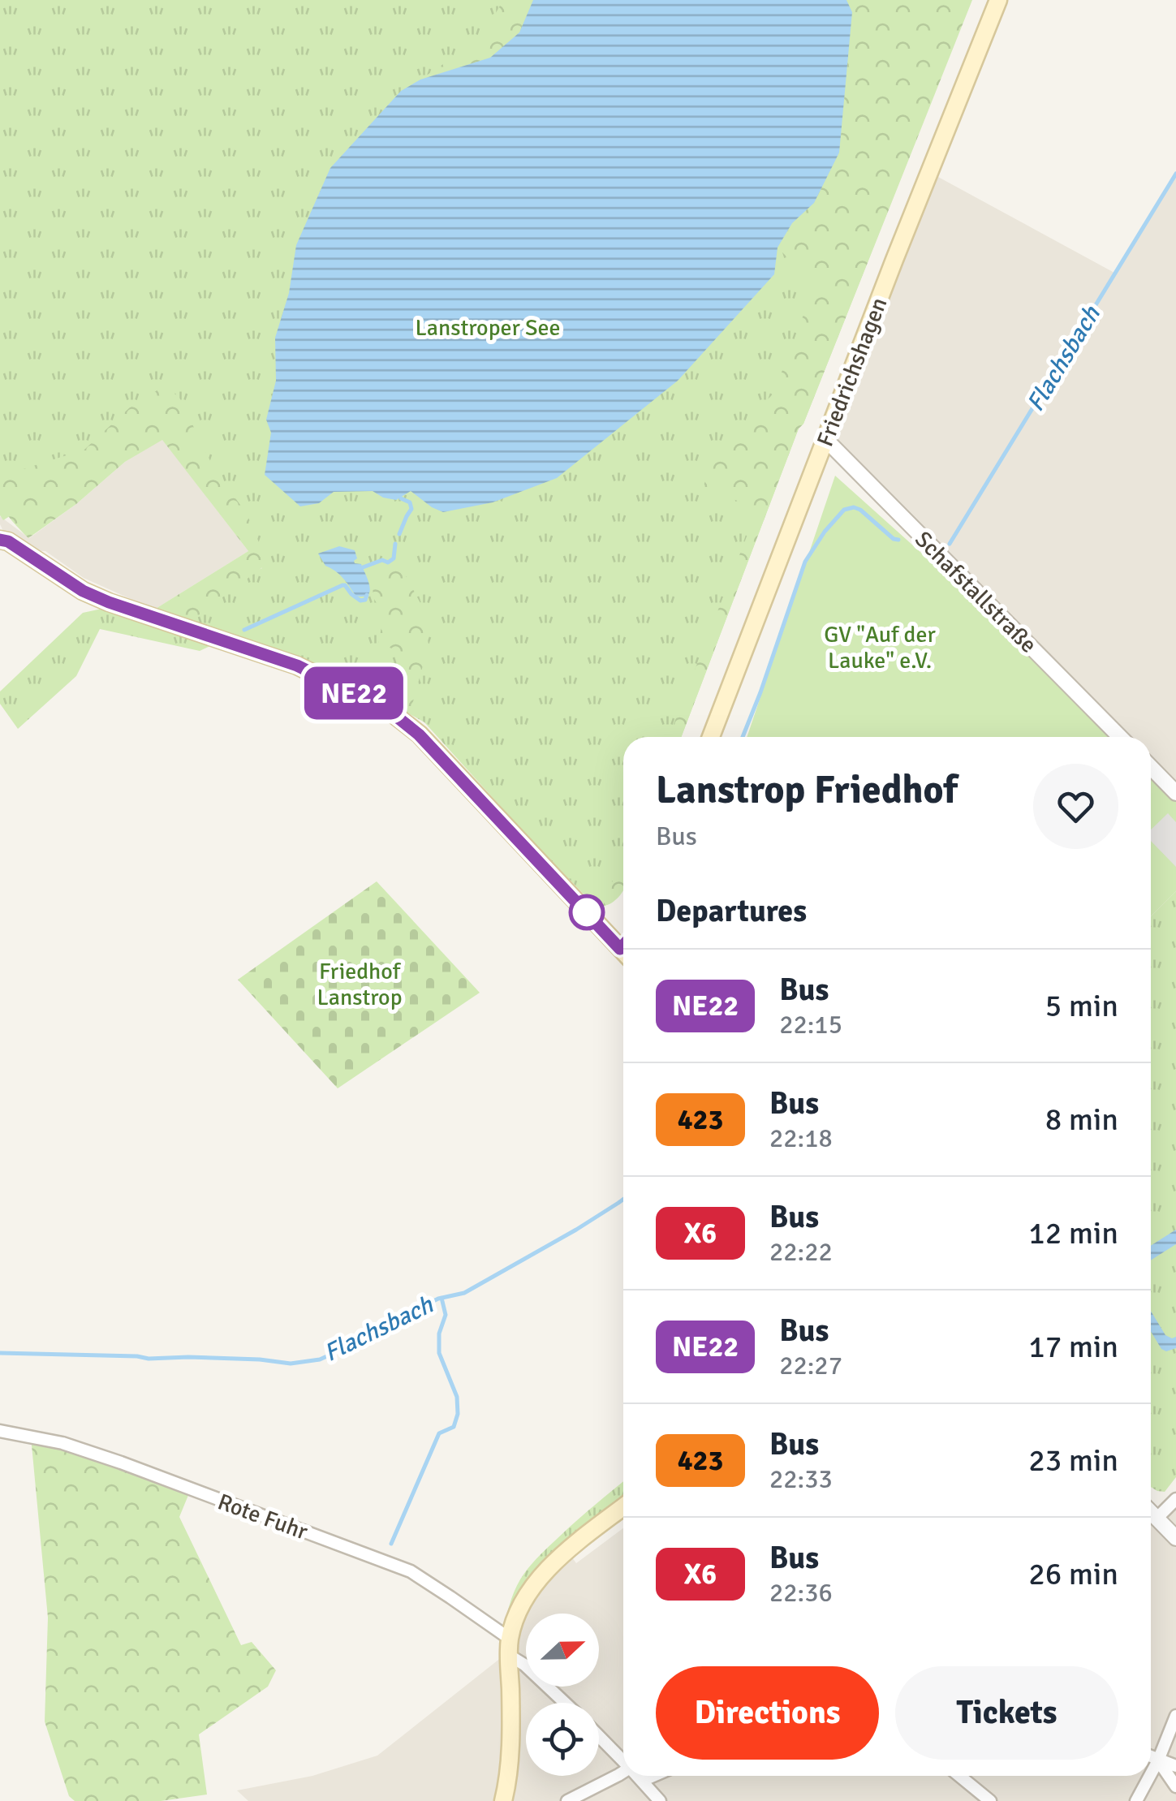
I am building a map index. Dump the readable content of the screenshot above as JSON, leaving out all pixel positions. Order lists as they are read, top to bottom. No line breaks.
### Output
{"streets":{"main road":["Friedrichshagen"],"street":["Schafstallstraße","Rote Fuhr"]},"crossings":[["Friedrichshagen","Schafstallstraße"]],"water":["Flachsbach"],"parks":["Lanstroper See","GV \"Auf der Lauke\" e.V.","Friedhof Lanstrop"],"lines":["bus line NE22"],"north":"right","page":{"on_map":"NE22","heading":[["Lanstrop Friedhof","Bus"],"Departures"],"list":[{"mark":"NE22","name":"Bus","note":"22:15","value":"5 min"},{"mark":"423","name":"Bus","note":"22:18","value":"8 min"},{"mark":"X6","name":"Bus","note":"22:22","value":"12 min"},{"mark":"NE22","name":"Bus","note":"22:27","value":"17 min"},{"mark":"423","name":"Bus","note":"22:33","value":"23 min"},{"mark":"X6","name":"Bus","note":"22:36","value":"26 min"}],"buttons":["Directions","Tickets"]}}
